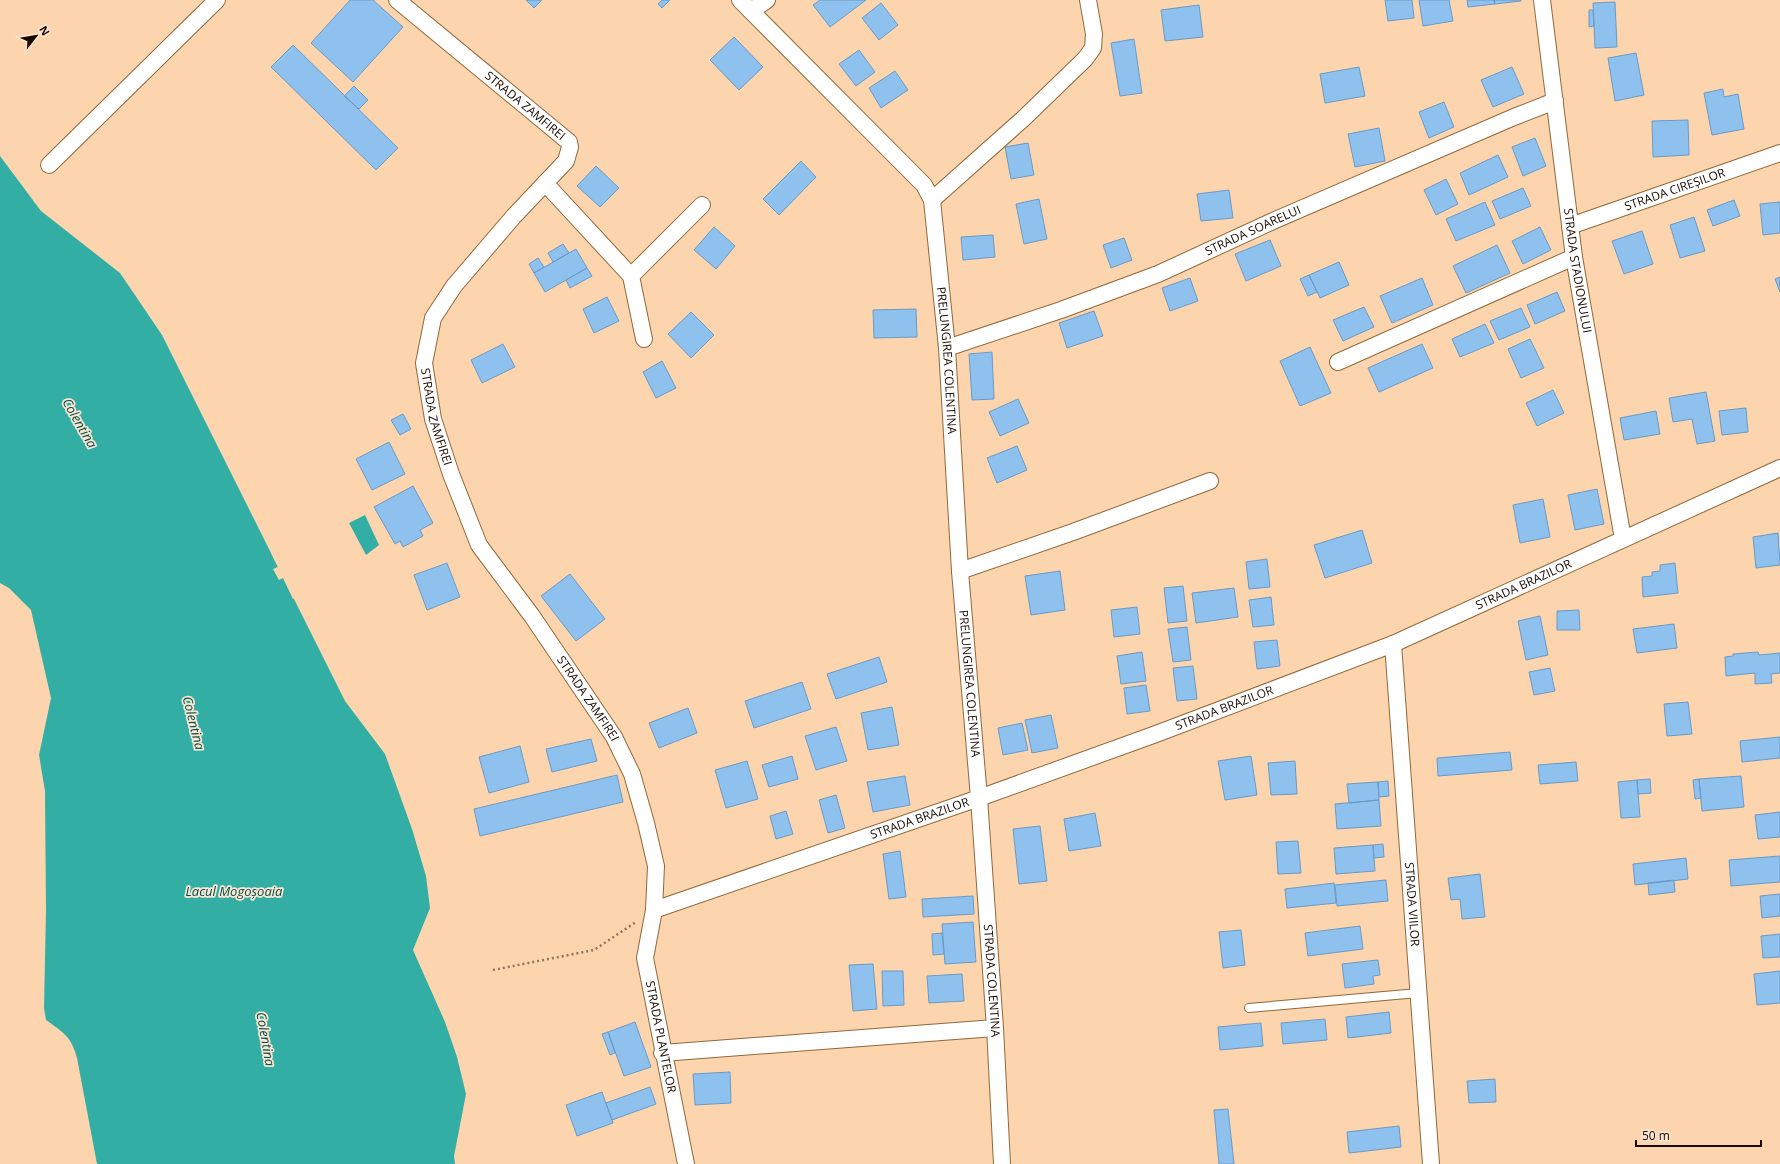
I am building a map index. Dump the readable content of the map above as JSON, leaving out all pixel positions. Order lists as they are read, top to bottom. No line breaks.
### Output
{"streets":{"street":["STRADA ZAMFIREI","STRADA CIREȘILOR","STRADA SOARELUI","STRADA STADIONULUI","PRELUNGIREA COLENTINA","STRADA BRAZILOR","STRADA VIILOR","STRADA COLENTINA","STRADA PLANTELOR"]},"crossings":[["STRADA ZAMFIREI","STRADA BRAZILOR"],["STRADA ZAMFIREI","STRADA PLANTELOR"],["STRADA CIREȘILOR","STRADA STADIONULUI"],["STRADA SOARELUI","STRADA STADIONULUI"],["STRADA SOARELUI","PRELUNGIREA COLENTINA"],["STRADA STADIONULUI","STRADA BRAZILOR"],["PRELUNGIREA COLENTINA","STRADA BRAZILOR"],["PRELUNGIREA COLENTINA","STRADA COLENTINA"],["STRADA BRAZILOR","STRADA VIILOR"],["STRADA BRAZILOR","STRADA COLENTINA"],["STRADA BRAZILOR","STRADA PLANTELOR"]],"water":["Colentina","Lacul Mogoșoaia"],"scale_bar":"50 m","north":"top right"}
